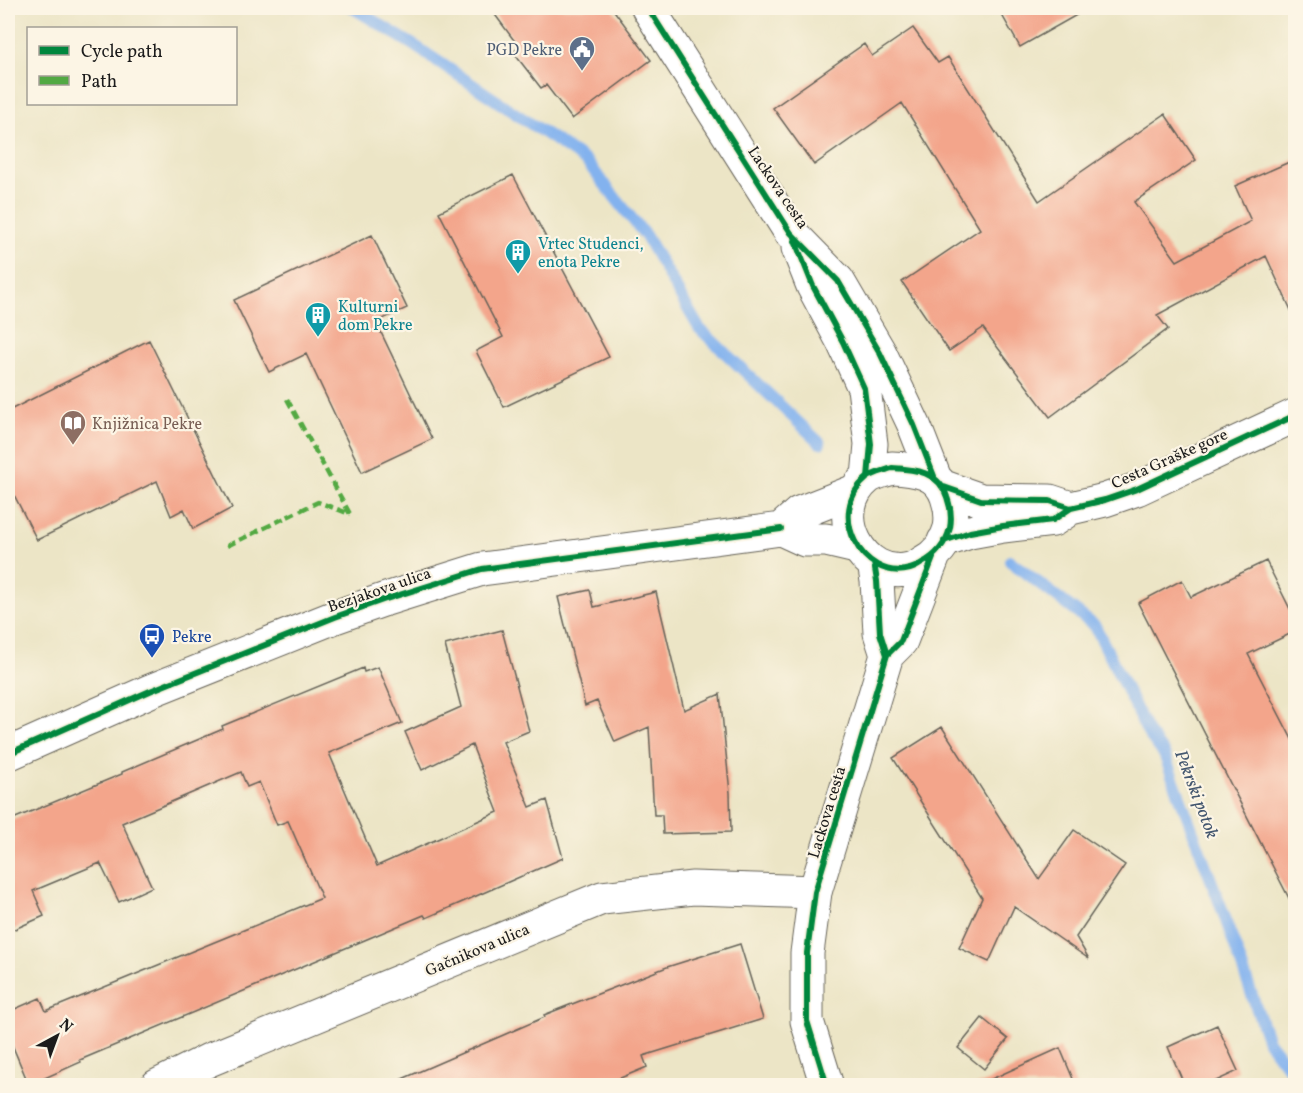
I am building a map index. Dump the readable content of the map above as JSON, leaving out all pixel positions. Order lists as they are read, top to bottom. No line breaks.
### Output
{"streets":{"street":["Lackova cesta","Cesta Graške gore","Bezjakova ulica","Gačnikova ulica"]},"crossings":[["Lackova cesta","Cesta Graške gore"],["Lackova cesta","Gačnikova ulica"]],"water":["Pekrski potok"],"places":{"public building":["PGD Pekre"],"building":["Vrtec Studenci, enota Pekre","Kulturni dom Pekre"],"library":["Knjižnica Pekre"],"bus stop":["Pekre"]},"legend":["Cycle path","Path"],"north":"top right"}
